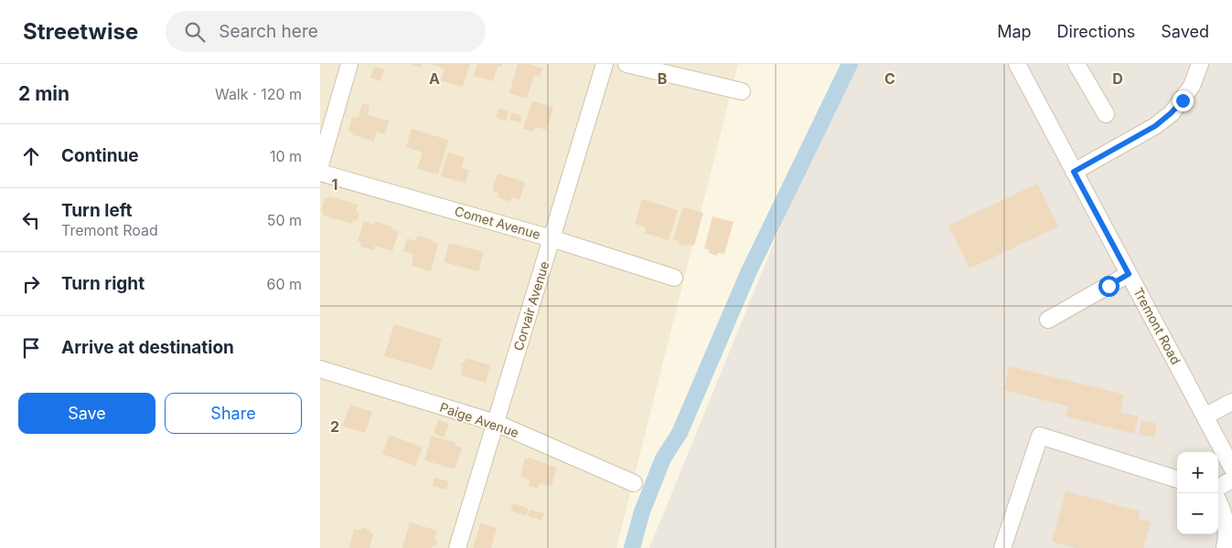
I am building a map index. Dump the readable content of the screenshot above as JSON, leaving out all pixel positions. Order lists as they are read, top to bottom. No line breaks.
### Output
{"streets":{"street":["Comet Avenue","Corvair Avenue","Tremont Road","Paige Avenue"]},"crossings":[["Comet Avenue","Corvair Avenue"],["Corvair Avenue","Paige Avenue"]],"page":{"header":"Streetwise","search":"Search here","nav":["Map","Directions","Saved"],"heading":["2 min","Walk · 120 m"],"list":[["Continue","10 m"],["Turn left","Tremont Road","50 m"],["Turn right","60 m"],"Arrive at destination"],"buttons":["Save","Share"],"map_buttons":["+","−"]},"grid":{"columns":["A","B","C","D"],"rows":["1","2"]}}
